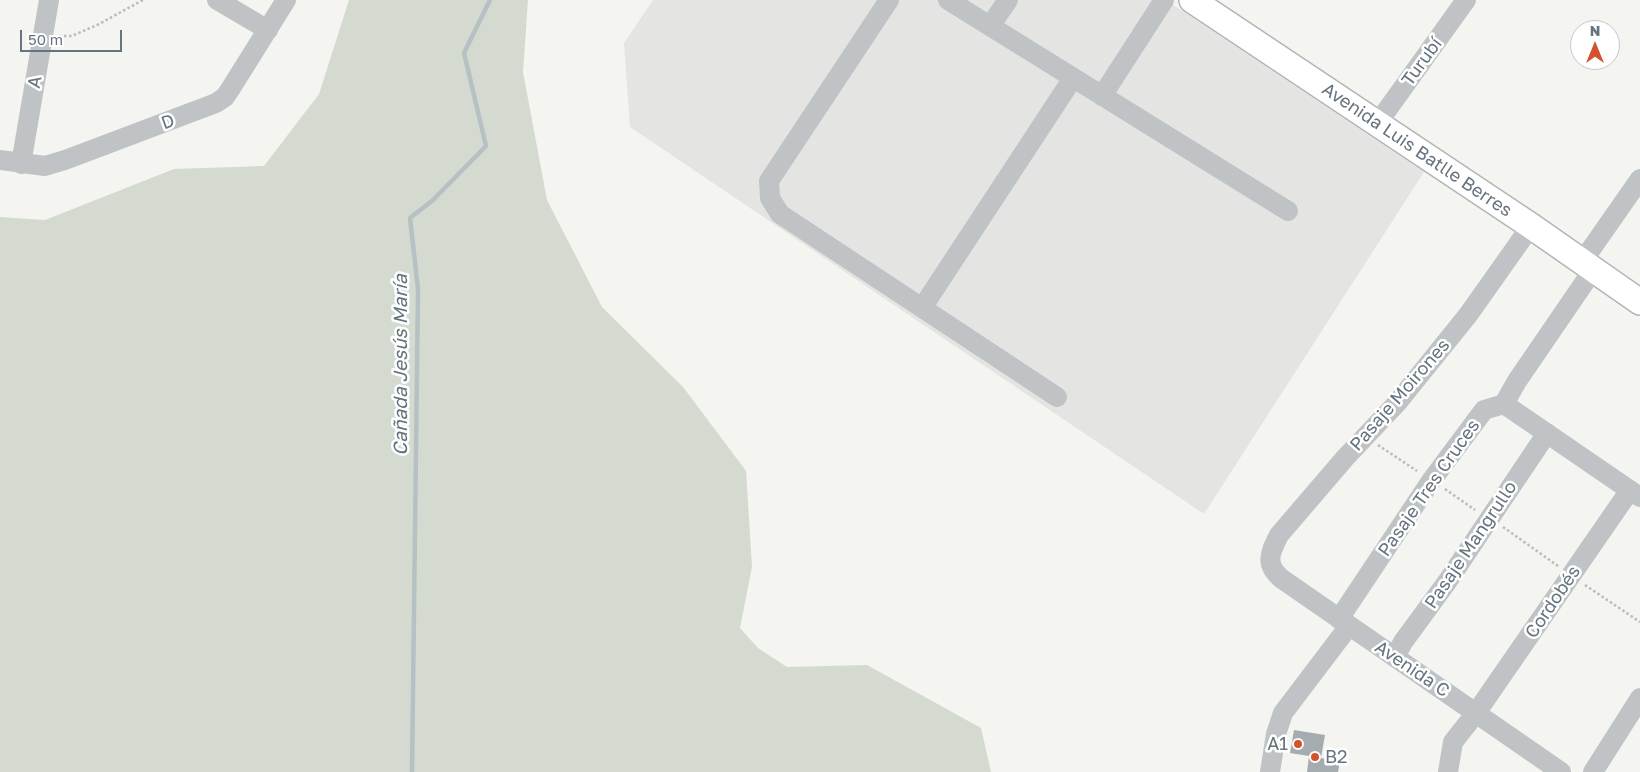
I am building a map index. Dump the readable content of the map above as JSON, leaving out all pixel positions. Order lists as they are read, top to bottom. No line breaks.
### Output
{"streets":{"main road":["Avenida Luis Batlle Berres"],"street":["Turubí","A","D","Pasaje Moirones","Pasaje Tres Cruces","Pasaje Mangrullo","Cordobés","Avenida C"]},"crossings":[["Turubí","Avenida Luis Batlle Berres"],["A","D"],["Avenida Luis Batlle Berres","Pasaje Moirones"],["Pasaje Moirones","Avenida C"],["Pasaje Tres Cruces","Avenida C"],["Pasaje Mangrullo","Avenida C"],["Cordobés","Avenida C"]],"water":["Cañada Jesús María"],"places":["A1","B2"],"scale_bar":"50 m","north":"top"}
